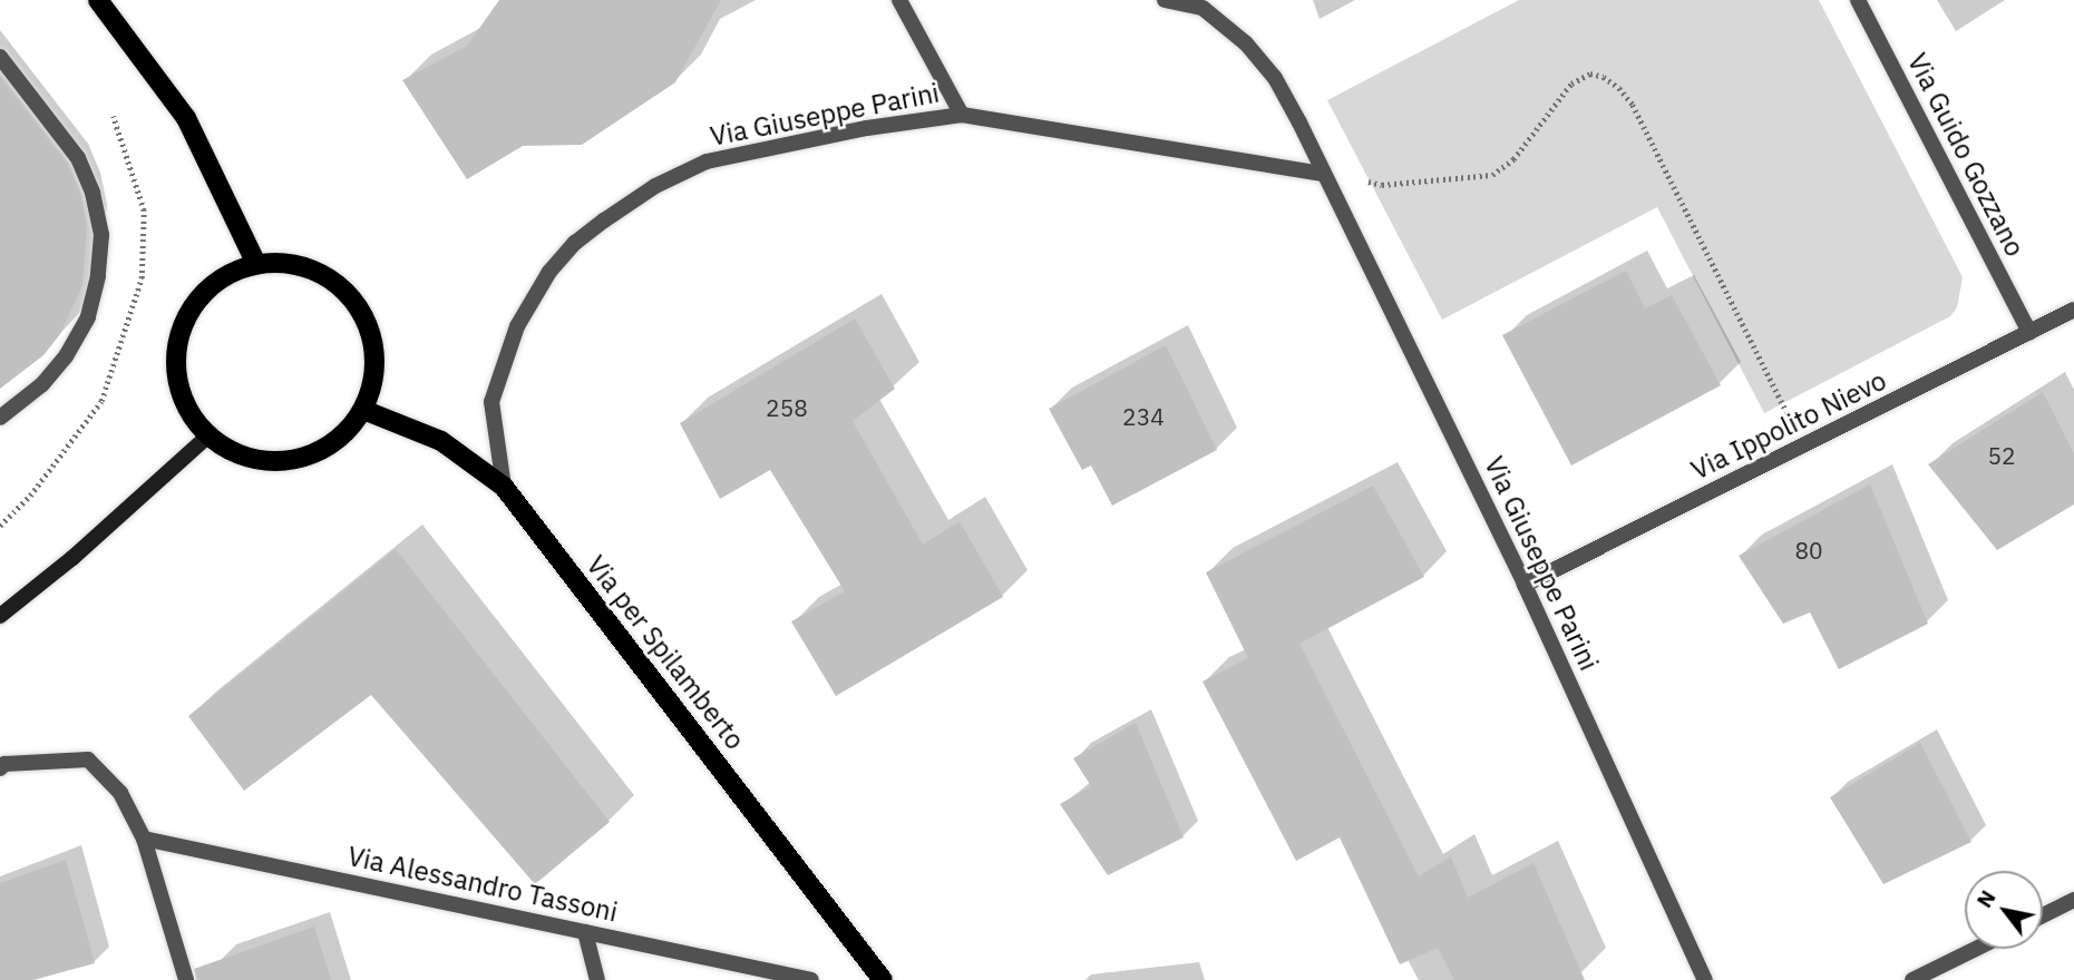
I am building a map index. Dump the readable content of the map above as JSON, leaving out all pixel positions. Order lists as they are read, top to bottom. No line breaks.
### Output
{"streets":{"main road":["Via per Spilamberto"],"street":["Via Giuseppe Parini","Via Guido Gozzano","Via Ippolito Nievo","Via Alessandro Tassoni"]},"crossings":[["Via Giuseppe Parini","Via Ippolito Nievo"],["Via Giuseppe Parini","Via per Spilamberto"],["Via Guido Gozzano","Via Ippolito Nievo"]],"house_numbers":["258","234","52","80"],"north":"top left"}
